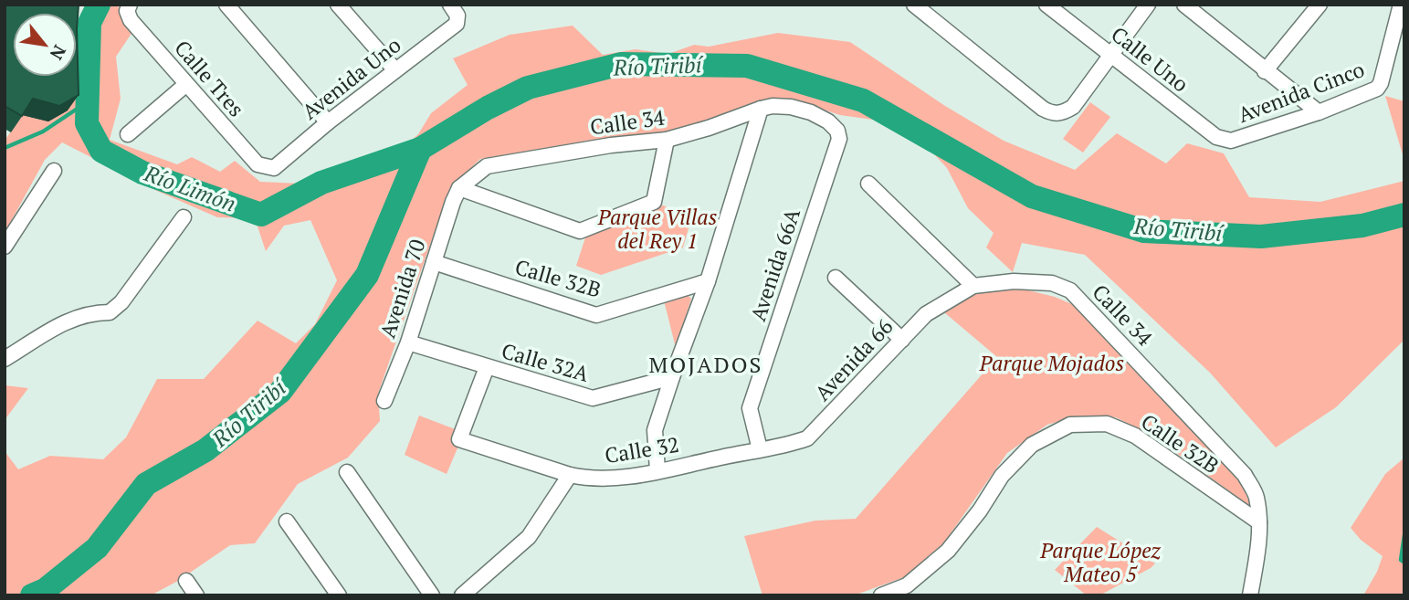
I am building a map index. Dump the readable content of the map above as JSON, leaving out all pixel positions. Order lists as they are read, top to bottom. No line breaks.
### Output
{"streets":{"street":["Calle Uno","Calle Tres","Avenida Uno","Avenida Cinco","Calle 34","Avenida 66A","Calle 32B","Avenida 70","Avenida 66","Calle 32A","Calle 32"]},"crossings":[["Calle Uno","Avenida Cinco"],["Calle Tres","Avenida Uno"],["Calle 34","Avenida 66A"],["Calle 34","Calle 32B"],["Calle 34","Avenida 70"],["Calle 34","Avenida 66"],["Avenida 66A","Avenida 66"],["Avenida 66A","Calle 32"],["Calle 32B","Avenida 70"],["Avenida 70","Calle 32A"],["Avenida 66","Calle 32"],["Calle 32A","Calle 32"]],"districts":["MOJADOS"],"water":["Río Tiribí","Río Limón"],"parks":["Parque Villas del Rey 1","Parque Mojados","Parque López Mateo 5"],"north":"bottom right"}
